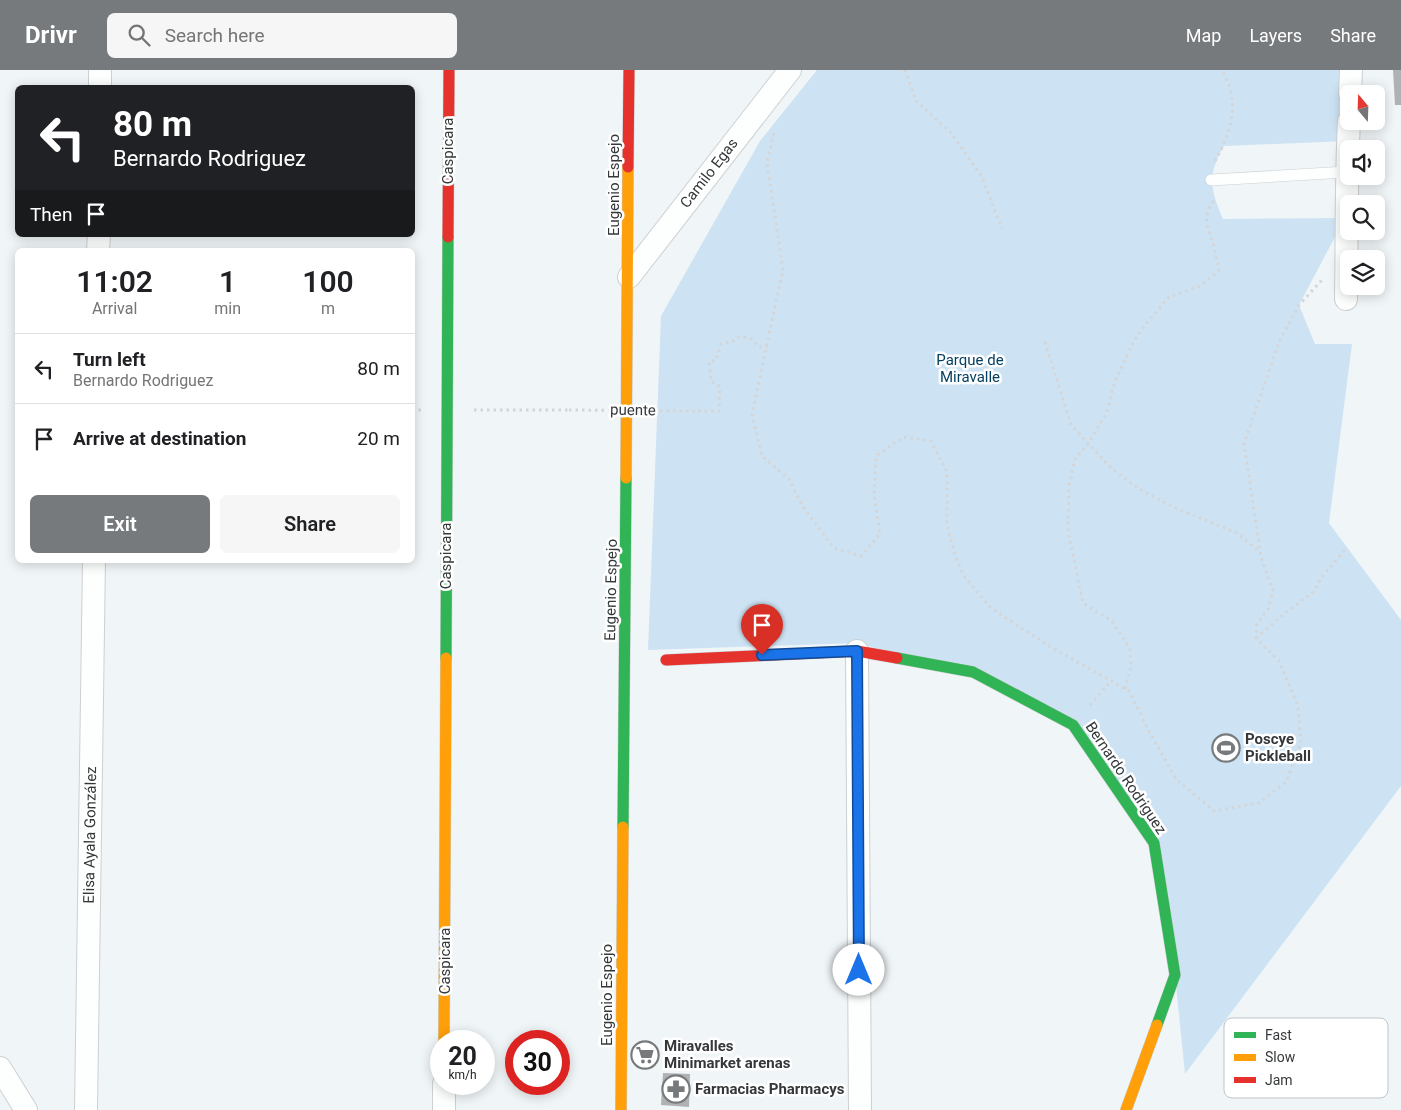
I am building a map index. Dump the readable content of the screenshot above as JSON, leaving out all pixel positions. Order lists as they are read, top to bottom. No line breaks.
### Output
{"streets":{"street":["Caspicara","Camilo Egas","Eugenio Espejo","Bernardo Rodriguez","Elisa Ayala González"],"path":["puente"]},"crossings":[["Caspicara","puente"],["Camilo Egas","Eugenio Espejo"]],"parks":["Parque de Miravalle"],"places":{"sports":["Poscye Pickleball"],"supermarket":["Miravalles Minimarket arenas"],"pharmacy":["Farmacias Pharmacys"]},"legend":["Fast","Slow","Jam"],"north":"top","page":{"header":"Drivr","search":"Search here","nav":["Map","Layers","Share"],"turn":["80 m","Bernardo Rodriguez"],"then":"Then","eta":["11:02","Arrival","1","min","100","m"],"list":[{"name":"Turn left","note":"Bernardo Rodriguez","value":"80 m"},{"name":"Arrive at destination","value":"20 m"}],"buttons":["Exit","Share"],"speed":"20 km/h","limit":"30"}}
